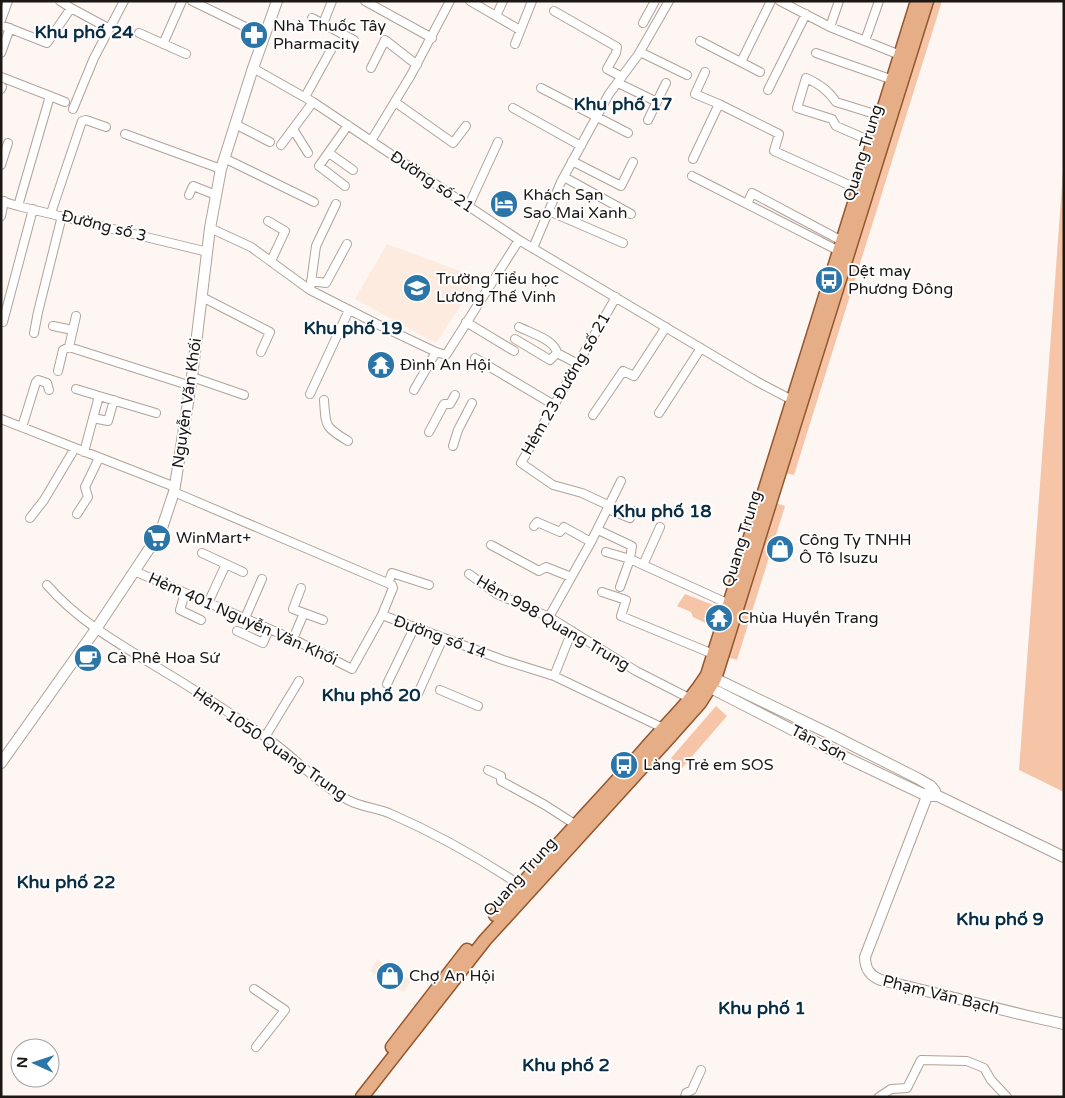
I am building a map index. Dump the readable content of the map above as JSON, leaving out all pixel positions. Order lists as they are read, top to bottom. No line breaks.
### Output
{"streets":{"main road":["Quang Trung"],"street":["Đường số 21","Đường số 3","Hẻm 23 Đường số 21","Nguyễn Văn Khối","Hẻm 401 Nguyễn Văn Khối","Hẻm 998 Quang Trung","Đường số 14","Tân Sơn","Hẻm 1050 Quang Trung","Phạm Văn Bạch"]},"crossings":[["Quang Trung","Đường số 21"],["Quang Trung","Hẻm 998 Quang Trung"],["Quang Trung","Đường số 14"],["Quang Trung","Tân Sơn"],["Quang Trung","Hẻm 1050 Quang Trung"],["Đường số 21","Hẻm 23 Đường số 21"],["Đường số 21","Nguyễn Văn Khối"],["Đường số 3","Nguyễn Văn Khối"],["Nguyễn Văn Khối","Hẻm 401 Nguyễn Văn Khối"],["Nguyễn Văn Khối","Hẻm 1050 Quang Trung"],["Hẻm 401 Nguyễn Văn Khối","Đường số 14"],["Tân Sơn","Phạm Văn Bạch"]],"districts":["Khu phố 24","Khu phố 17","Khu phố 19","Khu phố 18","Khu phố 20","Khu phố 22","Khu phố 9","Khu phố 1","Khu phố 2"],"places":{"pharmacy":["Nhà Thuốc Tây Pharmacity"],"hotel":["Khách Sạn Sao Mai Xanh"],"bus stop":["Dệt may Phương Đông","Làng Trẻ em SOS"],"school or university":["Trường Tiểu học Lương Thế Vinh"],"temple":["Đình An Hội","Chùa Huyền Trang"],"supermarket":["WinMart+"],"shop":["Công Ty TNHH Ô Tô Isuzu","Chợ An Hội"],"cafe":["Cà Phê Hoa Sứ"]},"north":"left"}
